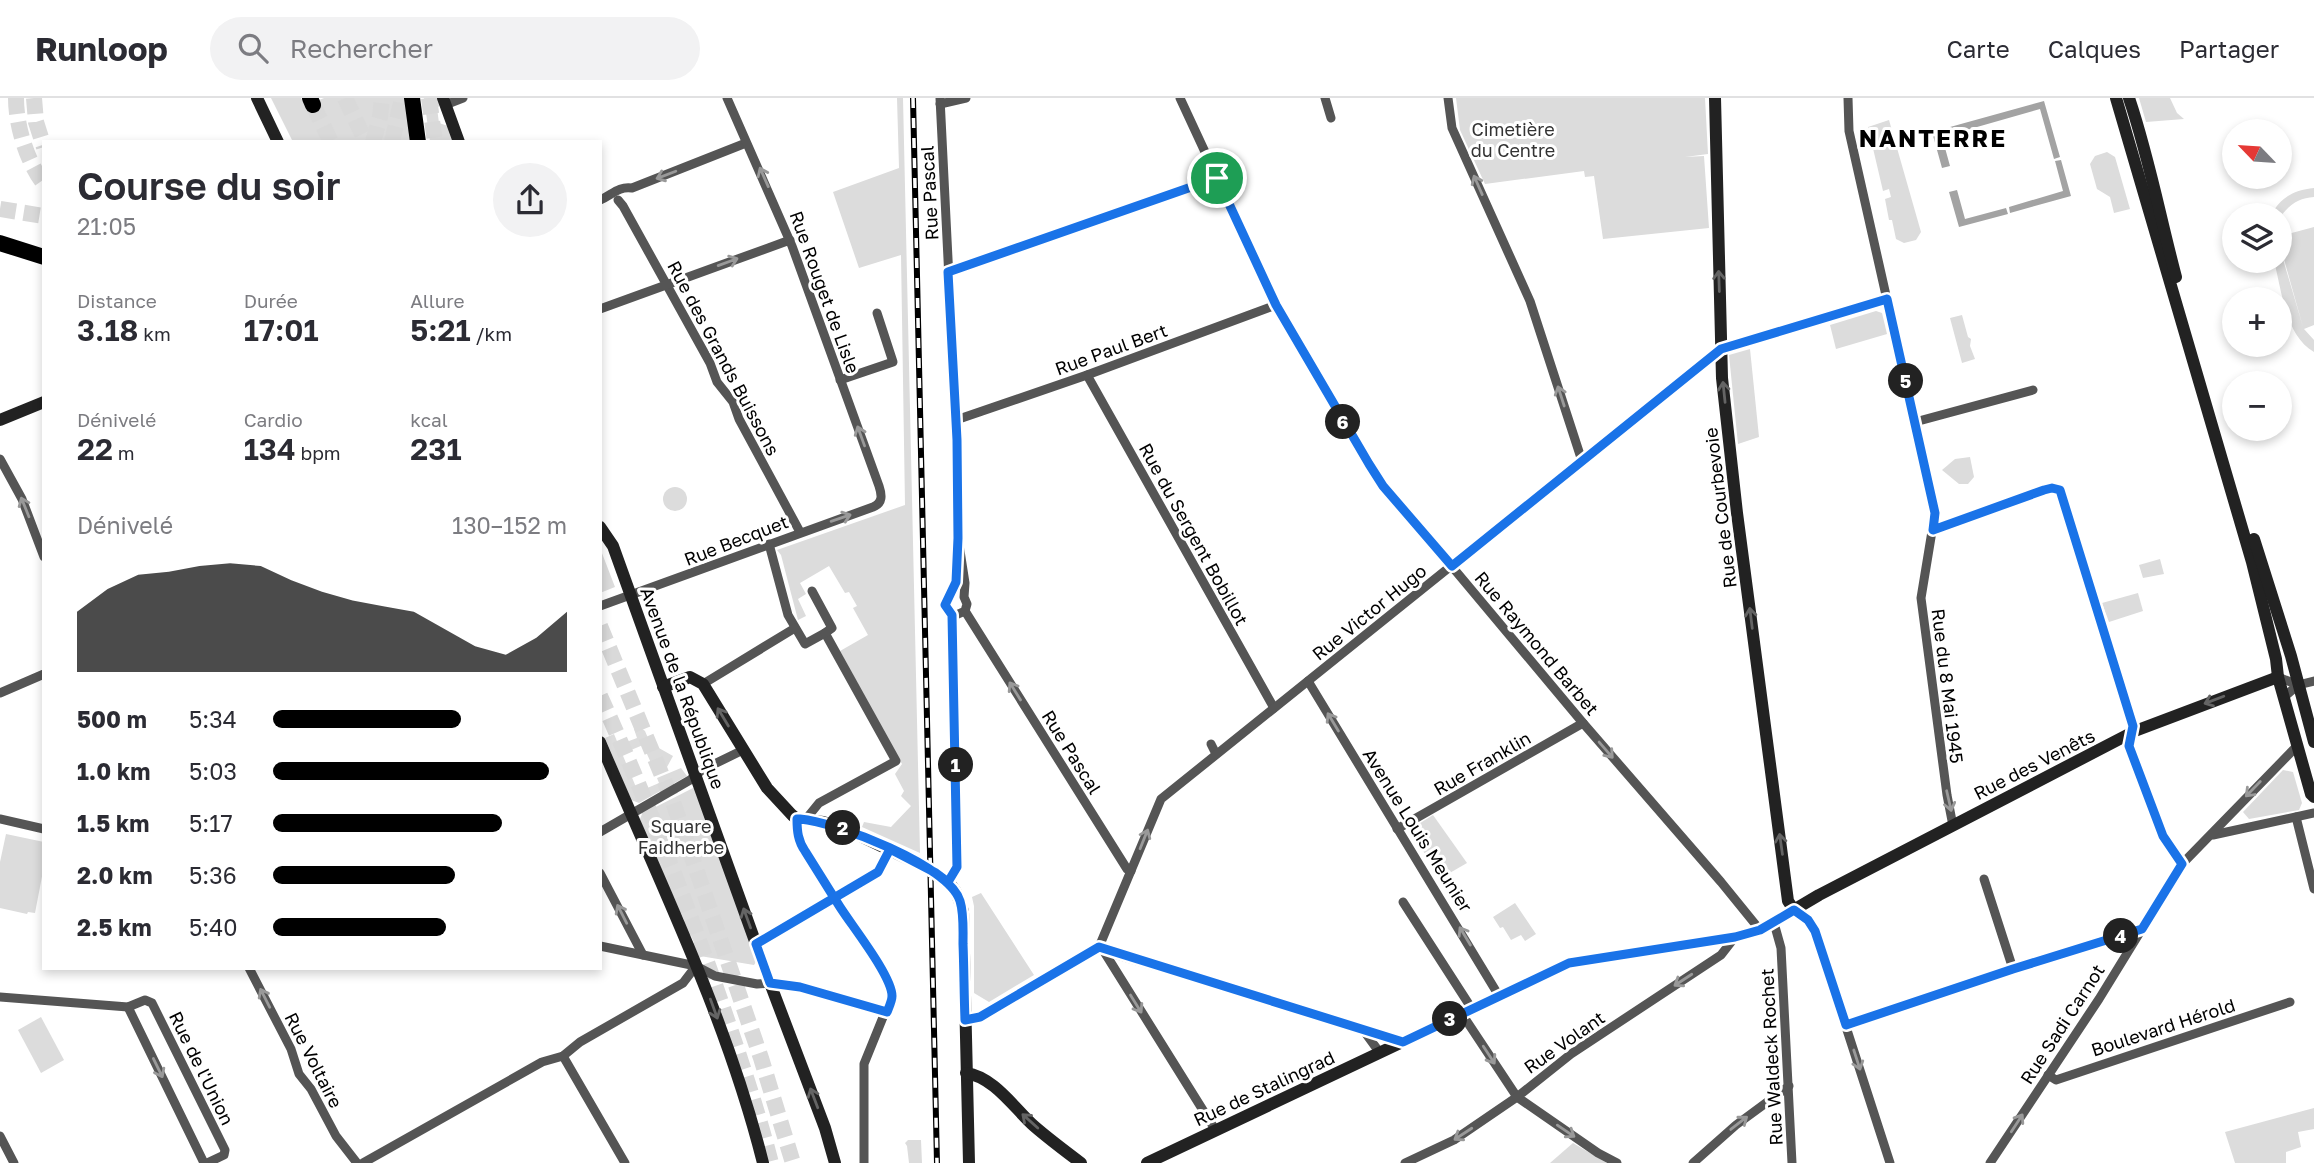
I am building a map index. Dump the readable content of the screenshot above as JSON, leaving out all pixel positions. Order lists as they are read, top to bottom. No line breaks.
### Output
{"streets":{"street":["Rue Pascal","Rue Rouget de Lisle","Rue Paul Bert","Rue des Grands Buissons","Rue de Courbevoie","Rue du Sergent Bobillot","Rue Becquet","Rue Victor Hugo","Rue Raymond Barbet","Rue du 8 Mai 1945","Avenue de la République","Rue Franklin","Rue des Venêts","Avenue Louis Meunier","Rue Sadi Carnot","Boulevard Hérold","Rue Volant","Rue Waldeck Rochet","Rue Voltaire","Rue de l'Union","Rue de Stalingrad"]},"crossings":[["Rue Pascal","Rue Paul Bert"],["Rue Pascal","Rue Victor Hugo"],["Rue Rouget de Lisle","Rue Becquet"],["Rue Paul Bert","Rue du Sergent Bobillot"],["Rue Paul Bert","Rue Raymond Barbet"],["Rue des Grands Buissons","Rue Becquet"],["Rue de Courbevoie","Rue Victor Hugo"],["Rue de Courbevoie","Rue des Venêts"],["Rue du Sergent Bobillot","Rue Victor Hugo"],["Rue Becquet","Avenue de la République"],["Rue Victor Hugo","Rue Raymond Barbet"],["Rue Victor Hugo","Avenue Louis Meunier"],["Rue Raymond Barbet","Rue Franklin"],["Rue Raymond Barbet","Rue des Venêts"],["Rue Raymond Barbet","Rue de Stalingrad"],["Rue du 8 Mai 1945","Rue des Venêts"],["Rue Franklin","Avenue Louis Meunier"],["Rue des Venêts","Rue Waldeck Rochet"],["Rue des Venêts","Rue de Stalingrad"],["Avenue Louis Meunier","Rue de Stalingrad"],["Rue Sadi Carnot","Boulevard Hérold"],["Rue Volant","Rue de Stalingrad"]],"one_way":["Rue Rouget de Lisle","Rue de Courbevoie","Rue du 8 Mai 1945","Rue Volant","Rue Voltaire"],"districts":["NANTERRE"],"parks":["Cimetière du Centre","Square Faidherbe"],"north":"top left","page":{"header":"Runloop","search":"Rechercher","nav":["Carte","Calques","Partager"],"map_buttons":["+","−"],"heading":["Course du soir","21:05"],"stats":[["Distance","3.18 km"],["Durée","17:01"],["Allure","5:21 /km"],["Dénivelé","22 m"],["Cardio","134 bpm"],["kcal","231"]],"pins":["5","6","1","2","4","3"],"chart":["Dénivelé","130–152 m"],"list":[{"name":"500 m","note":"5:34"},{"name":"1.0 km","note":"5:03"},{"name":"1.5 km","note":"5:17"},{"name":"2.0 km","note":"5:36"},{"name":"2.5 km","note":"5:40"}]}}
